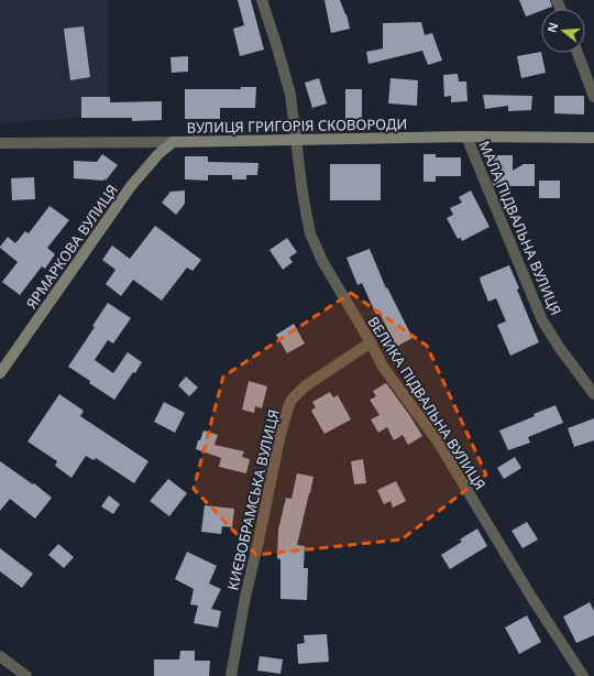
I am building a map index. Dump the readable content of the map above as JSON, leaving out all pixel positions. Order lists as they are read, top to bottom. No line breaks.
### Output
{"streets":{"street":["ВУЛИЦЯ ГРИГОРІЯ СКОВОРОДИ","МАЛА ПІДВАЛЬНА ВУЛИЦЯ","ЯРМАРКОВА ВУЛИЦЯ","ВЕЛИКА ПІДВАЛЬНА ВУЛИЦЯ","КИЄВОБРАМСЬКА ВУЛИЦЯ"]},"crossings":[["ВУЛИЦЯ ГРИГОРІЯ СКОВОРОДИ","МАЛА ПІДВАЛЬНА ВУЛИЦЯ"],["ВУЛИЦЯ ГРИГОРІЯ СКОВОРОДИ","ЯРМАРКОВА ВУЛИЦЯ"],["ВУЛИЦЯ ГРИГОРІЯ СКОВОРОДИ","ВЕЛИКА ПІДВАЛЬНА ВУЛИЦЯ"],["ВЕЛИКА ПІДВАЛЬНА ВУЛИЦЯ","КИЄВОБРАМСЬКА ВУЛИЦЯ"]],"north":"left"}
